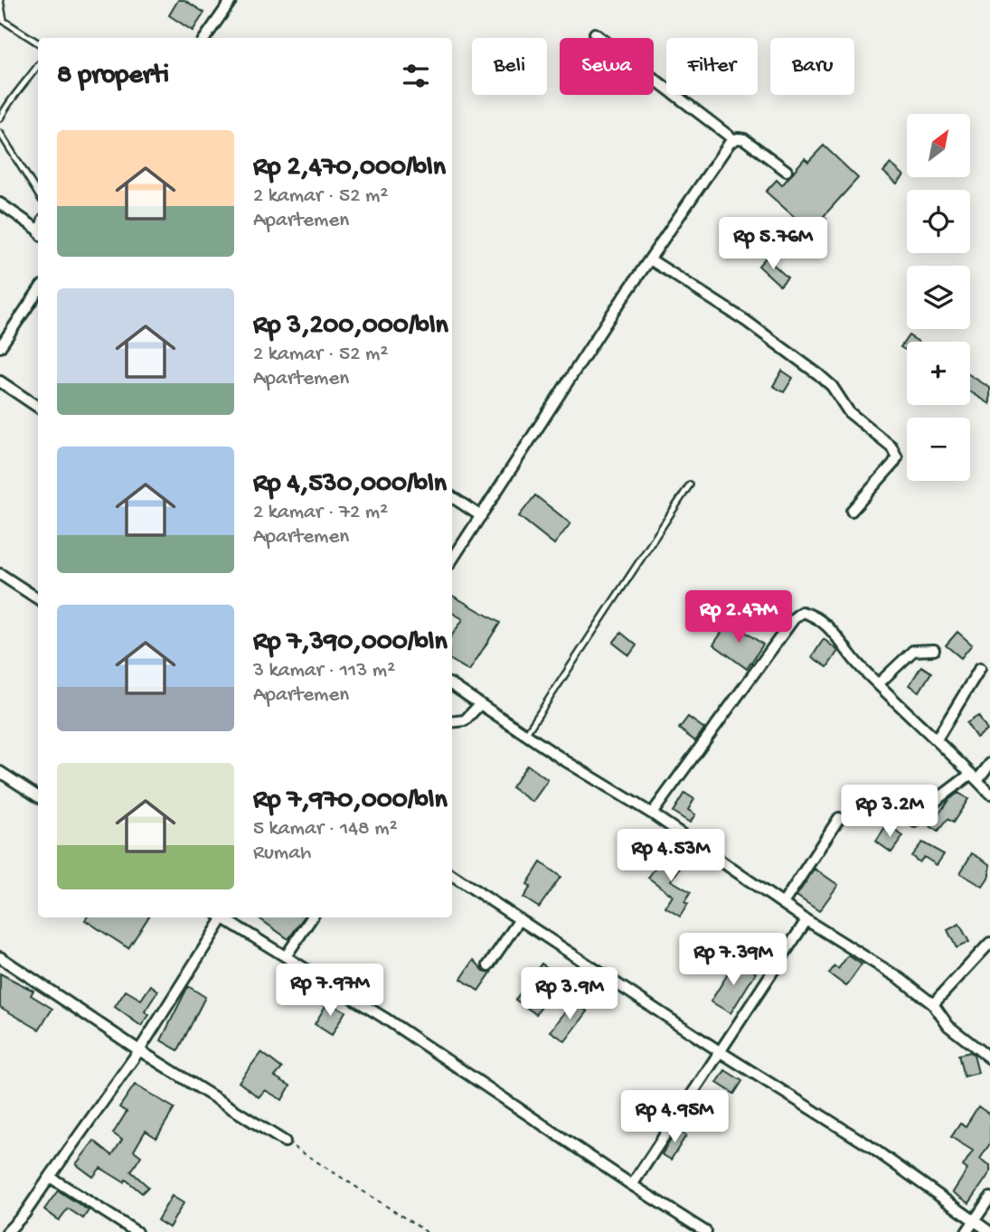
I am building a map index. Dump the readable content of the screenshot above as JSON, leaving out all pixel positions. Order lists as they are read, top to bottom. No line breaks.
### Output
{"north":"top right","page":{"chip":["Beli","Sewa","Filter","Baru"],"heading":"8 properti","map_buttons":["+","−"],"list":[{"name":"Rp 2,470,000/bln","note":"2 kamar · 52 m² · Apartemen"},{"name":"Rp 3,200,000/bln","note":"2 kamar · 52 m² · Apartemen"},{"name":"Rp 4,530,000/bln","note":"2 kamar · 72 m² · Apartemen"},{"name":"Rp 7,390,000/bln","note":"3 kamar · 113 m² · Apartemen"},{"name":"Rp 7,970,000/bln","note":"5 kamar · 148 m² · Rumah"}],"price":["Rp 5.76M","Rp 2.47M","Rp 3.2M","Rp 4.53M","Rp 7.39M","Rp 7.97M","Rp 3.9M","Rp 4.95M"]}}
